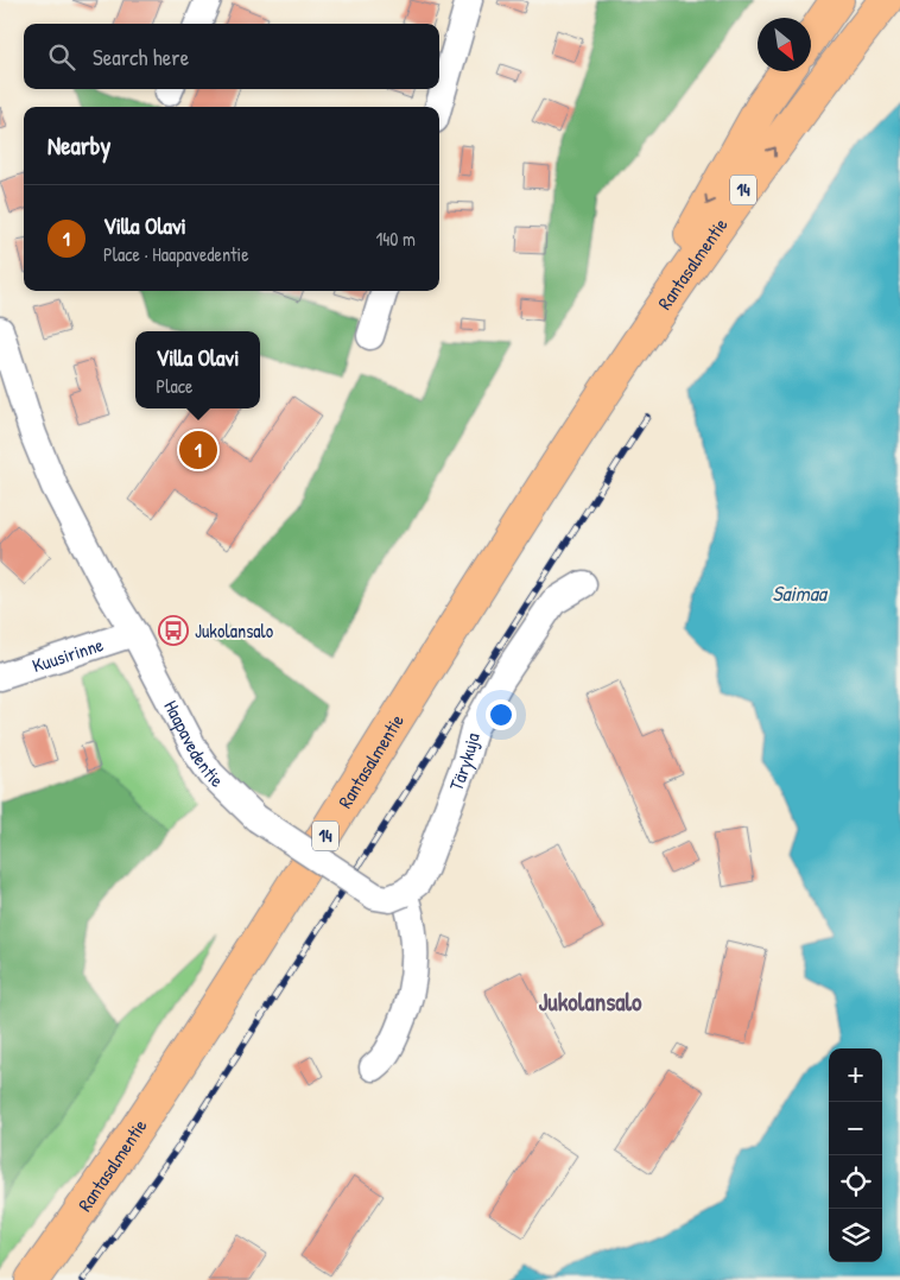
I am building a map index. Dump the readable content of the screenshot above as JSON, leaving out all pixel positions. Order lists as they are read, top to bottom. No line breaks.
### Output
{"streets":{"highway":["14","Rantasalmentie"],"street":["Kuusirinne","Haapavedentie","Tärykuja"]},"crossings":[["Kuusirinne","Haapavedentie"],["Haapavedentie","Tärykuja"]],"districts":["Jukolansalo"],"water":["Saimaa"],"places":{"bus stop":["Jukolansalo"]},"north":"bottom right","page":{"search":"Search here","heading":"Nearby","list":[{"mark":"1","name":"Villa Olavi","note":"Place · Haapavedentie","value":"140 m"}],"popup":["Villa Olavi","Place"],"pins":"1","map_buttons":["+","−"]}}
